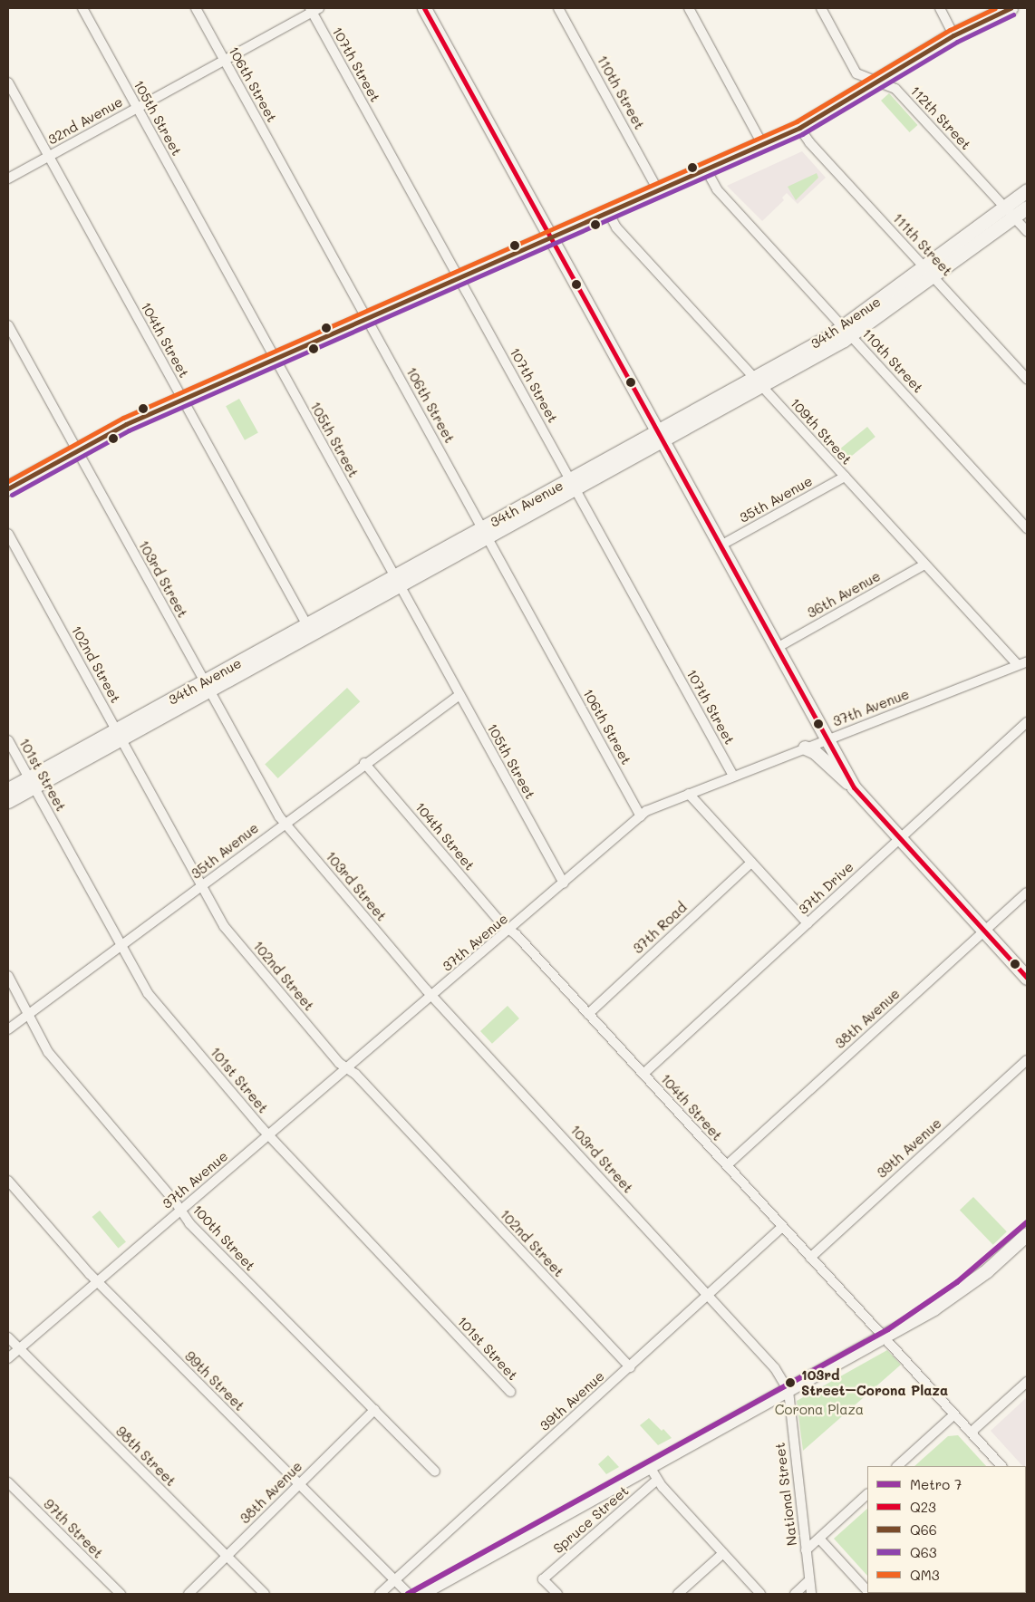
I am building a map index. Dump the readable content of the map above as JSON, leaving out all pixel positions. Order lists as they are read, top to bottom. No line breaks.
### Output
{"streets":{"main road":["34th Avenue"],"street":["107th Street","106th Street","110th Street","105th Street","112th Street","32nd Avenue","111th Street","104th Street","109th Street","35th Avenue","103rd Street","36th Avenue","102nd Street","37th Avenue","101st Street","37th Drive","37th Road","38th Avenue","39th Avenue","100th Street","99th Street","98th Street","National Street","Spruce Street","97th Street"]},"crossings":[["107th Street","32nd Avenue"],["107th Street","34th Avenue"],["107th Street","37th Avenue"],["106th Street","32nd Avenue"],["106th Street","34th Avenue"],["106th Street","37th Avenue"],["110th Street","34th Avenue"],["105th Street","32nd Avenue"],["105th Street","34th Avenue"],["105th Street","35th Avenue"],["105th Street","37th Avenue"],["112th Street","34th Avenue"],["32nd Avenue","104th Street"],["111th Street","34th Avenue"],["34th Avenue","104th Street"],["34th Avenue","109th Street"],["34th Avenue","103rd Street"],["34th Avenue","102nd Street"],["34th Avenue","101st Street"],["104th Street","35th Avenue"],["104th Street","37th Avenue"],["104th Street","37th Drive"],["104th Street","37th Road"],["104th Street","38th Avenue"],["104th Street","39th Avenue"],["109th Street","35th Avenue"],["109th Street","36th Avenue"],["109th Street","37th Avenue"],["35th Avenue","103rd Street"],["35th Avenue","102nd Street"],["35th Avenue","101st Street"],["35th Avenue","100th Street"],["103rd Street","37th Avenue"],["103rd Street","39th Avenue"],["103rd Street","National Street"],["102nd Street","37th Avenue"],["102nd Street","39th Avenue"],["37th Avenue","101st Street"],["37th Avenue","100th Street"],["37th Avenue","99th Street"],["37th Avenue","98th Street"],["38th Avenue","100th Street"],["38th Avenue","99th Street"],["38th Avenue","98th Street"],["39th Avenue","99th Street"]],"parks":["Corona Plaza"],"places":["103rd Street–Corona Plaza"],"lines":["transit line Q23","transit line Q66","transit line QM3","transit line Q63","metro line 7"],"legend":["Metro 7","Q23","Q66","Q63","QM3"]}
